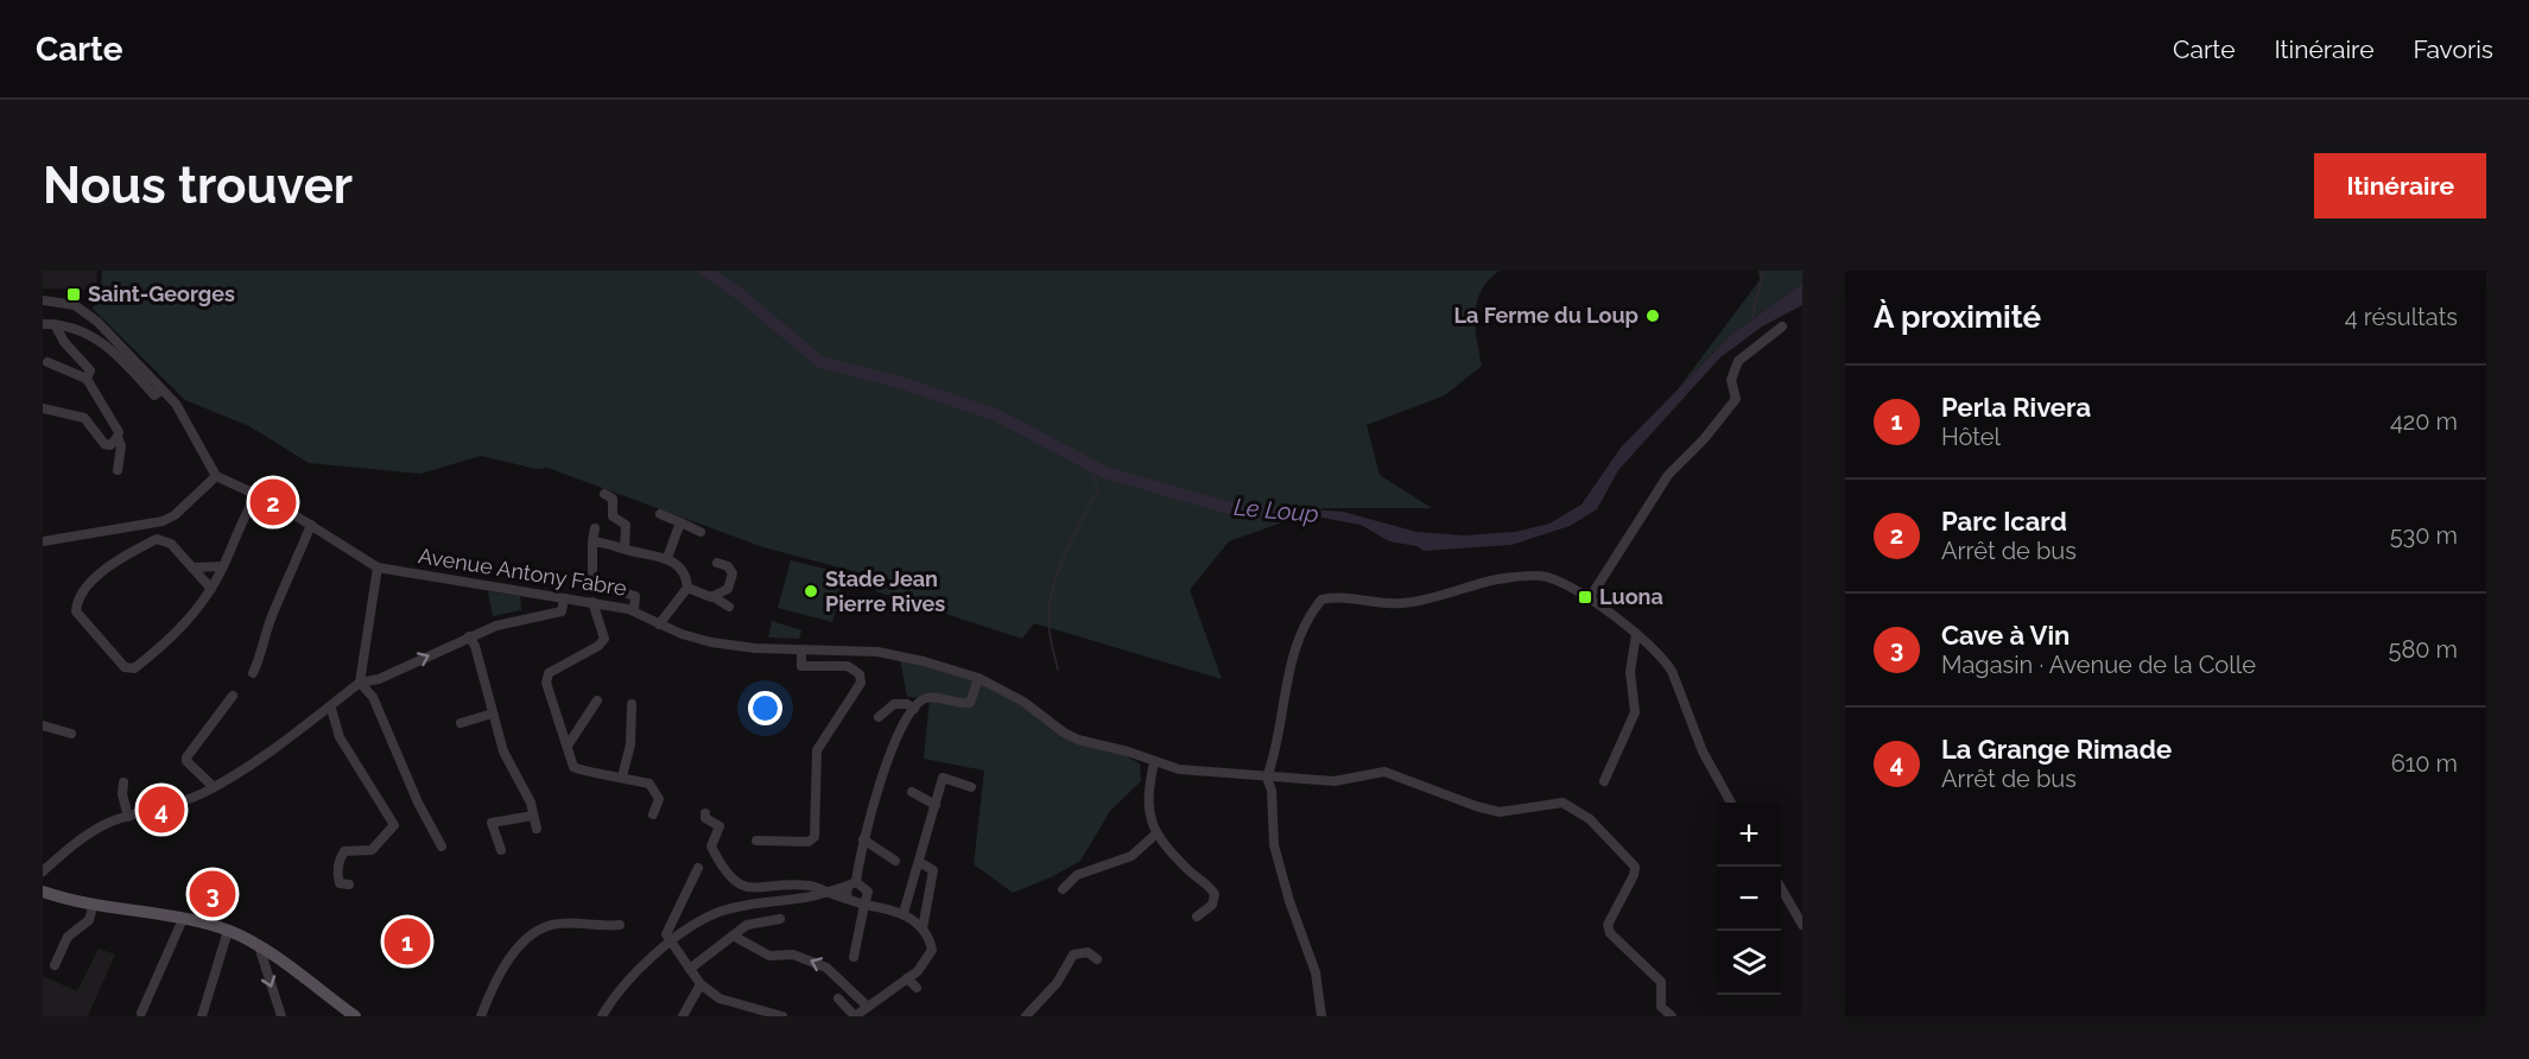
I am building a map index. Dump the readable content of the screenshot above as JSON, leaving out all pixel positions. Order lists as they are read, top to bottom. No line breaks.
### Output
{"streets":{"street":["Avenue Antony Fabre"]},"water":["Le Loup"],"places":{"transit":["Saint-Georges","Luona"],"other":["La Ferme du Loup","Stade Jean Pierre Rives"]},"page":{"header":"Carte","nav":["Carte","Itinéraire","Favoris"],"buttons":"Itinéraire","title":"Nous trouver","heading":["À proximité","4 résultats"],"list":[{"mark":"1","name":"Perla Rivera","note":"Hôtel","value":"420 m"},{"mark":"2","name":"Parc Icard","note":"Arrêt de bus","value":"530 m"},{"mark":"3","name":"Cave à Vin","note":"Magasin · Avenue de la Colle","value":"580 m"},{"mark":"4","name":"La Grange Rimade","note":"Arrêt de bus","value":"610 m"}],"pins":["2","4","3","1"],"map_buttons":["+","−"]}}
